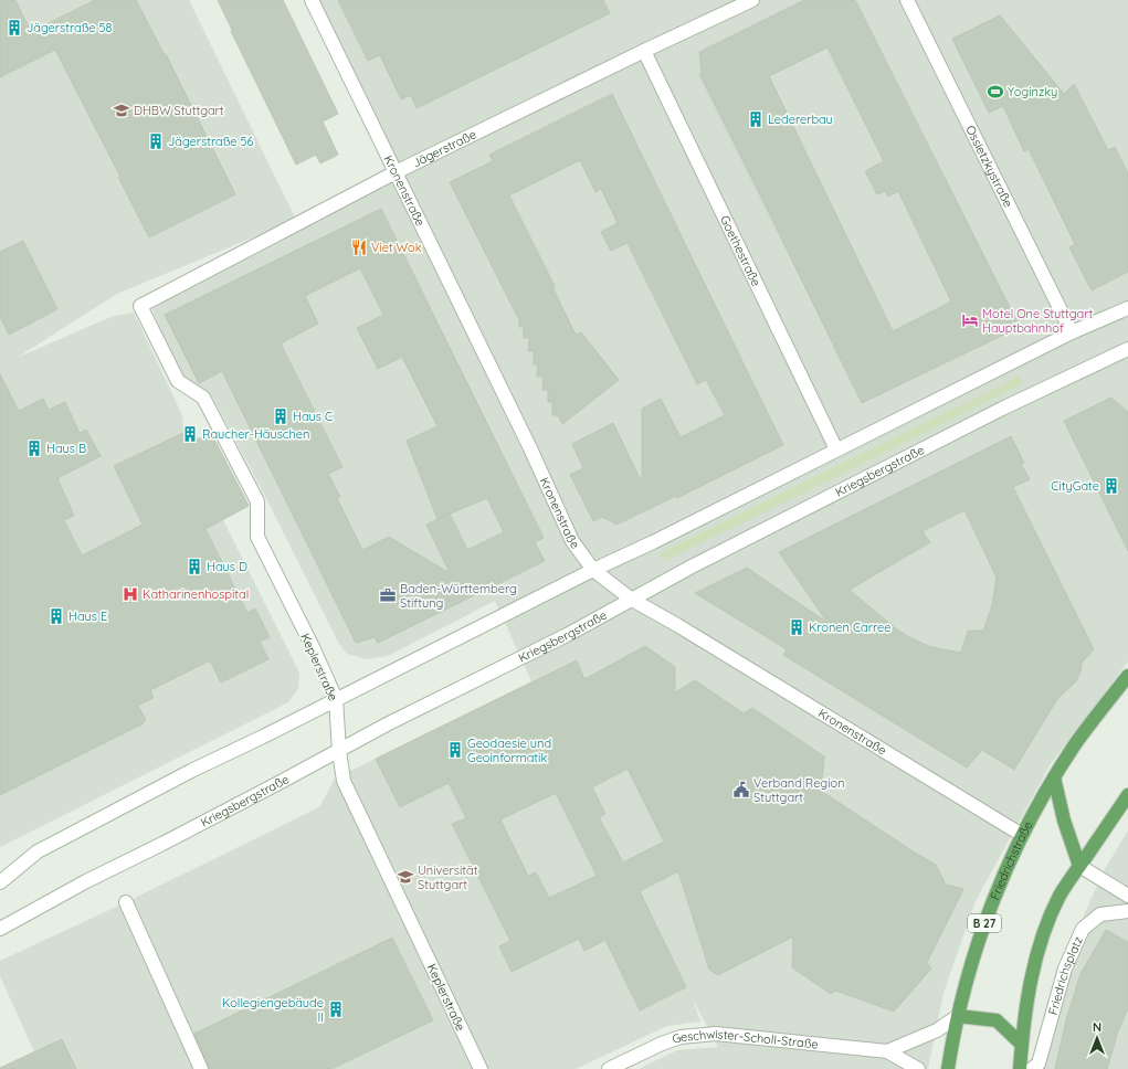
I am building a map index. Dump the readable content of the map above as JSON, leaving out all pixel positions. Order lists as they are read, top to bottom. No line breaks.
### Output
{"streets":{"main road":["Friedrichstraße","B 27"],"street":["Jägerstraße","Ossietzkystraße","Kronenstraße","Goethestraße","Kriegsbergstraße","Keplerstraße","Friedrichsplatz","Geschwister-Scholl-Straße"]},"crossings":[["Jägerstraße","Kronenstraße"],["Jägerstraße","Goethestraße"],["Jägerstraße","Keplerstraße"],["Kronenstraße","Kriegsbergstraße"],["Kronenstraße","Friedrichstraße"],["Kriegsbergstraße","Keplerstraße"],["Friedrichstraße","Geschwister-Scholl-Straße"]],"places":{"building":["Jägerstraße 58","Ledererbau","Jägerstraße 56","Haus C","Raucher-Häuschen","Haus B","CityGate","Haus D","Haus E","Kronen Carree","Geodaesie und Geoinformatik","Kollegiengebäude II"],"sports":["Yoginzky"],"school or university":["DHBW Stuttgart","Universität Stuttgart"],"restaurant":["Viet Wok"],"hotel":["Motel One Stuttgart Hauptbahnhof"],"hospital":["Katharinenhospital"],"office":["Baden-Württemberg Stiftung"],"public building":["Verband Region Stuttgart"]},"north":"top"}
